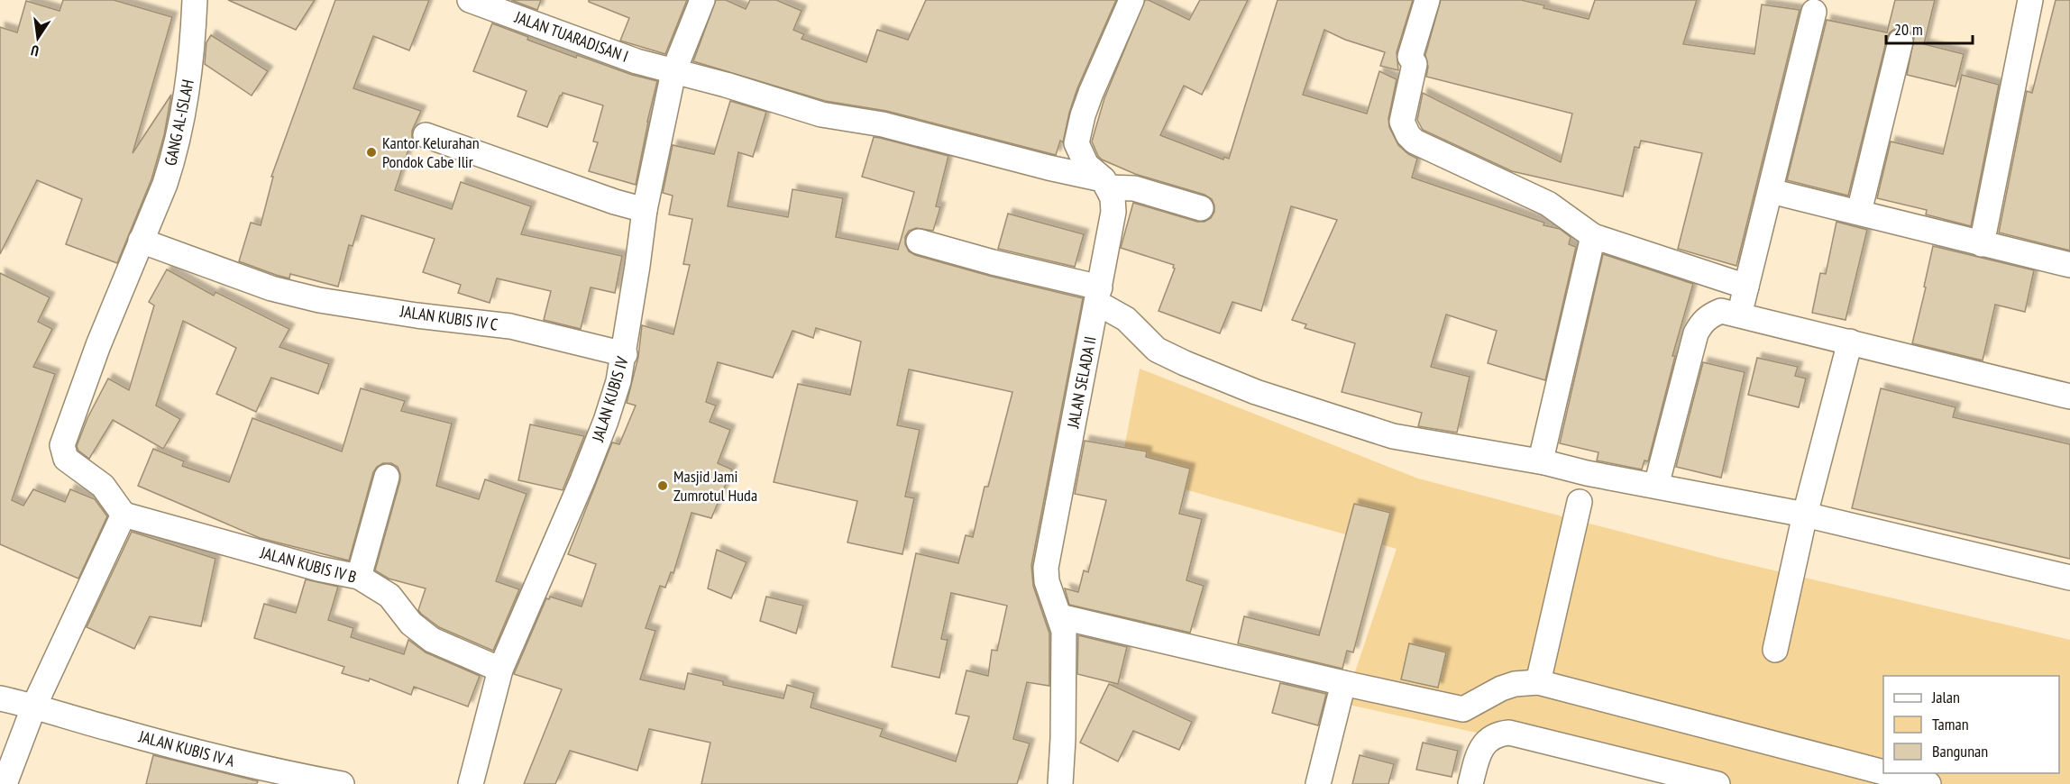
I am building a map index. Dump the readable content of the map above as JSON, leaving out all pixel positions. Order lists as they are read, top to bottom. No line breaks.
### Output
{"streets":{"street":["JALAN TUARADISAN I","GANG AL-ISLAH","JALAN KUBIS IV C","JALAN SELADA II","JALAN KUBIS IV","JALAN KUBIS IV B","JALAN KUBIS IV A"]},"crossings":[["JALAN TUARADISAN I","JALAN SELADA II"],["JALAN TUARADISAN I","JALAN KUBIS IV"],["GANG AL-ISLAH","JALAN KUBIS IV C"],["GANG AL-ISLAH","JALAN KUBIS IV B"],["JALAN KUBIS IV C","JALAN KUBIS IV"],["JALAN KUBIS IV","JALAN KUBIS IV B"]],"places":["Kantor Kelurahan Pondok Cabe Ilir","Masjid Jami Zumrotul Huda"],"legend":["Jalan","Taman","Bangunan"],"scale_bar":"20 m","north":"bottom"}
